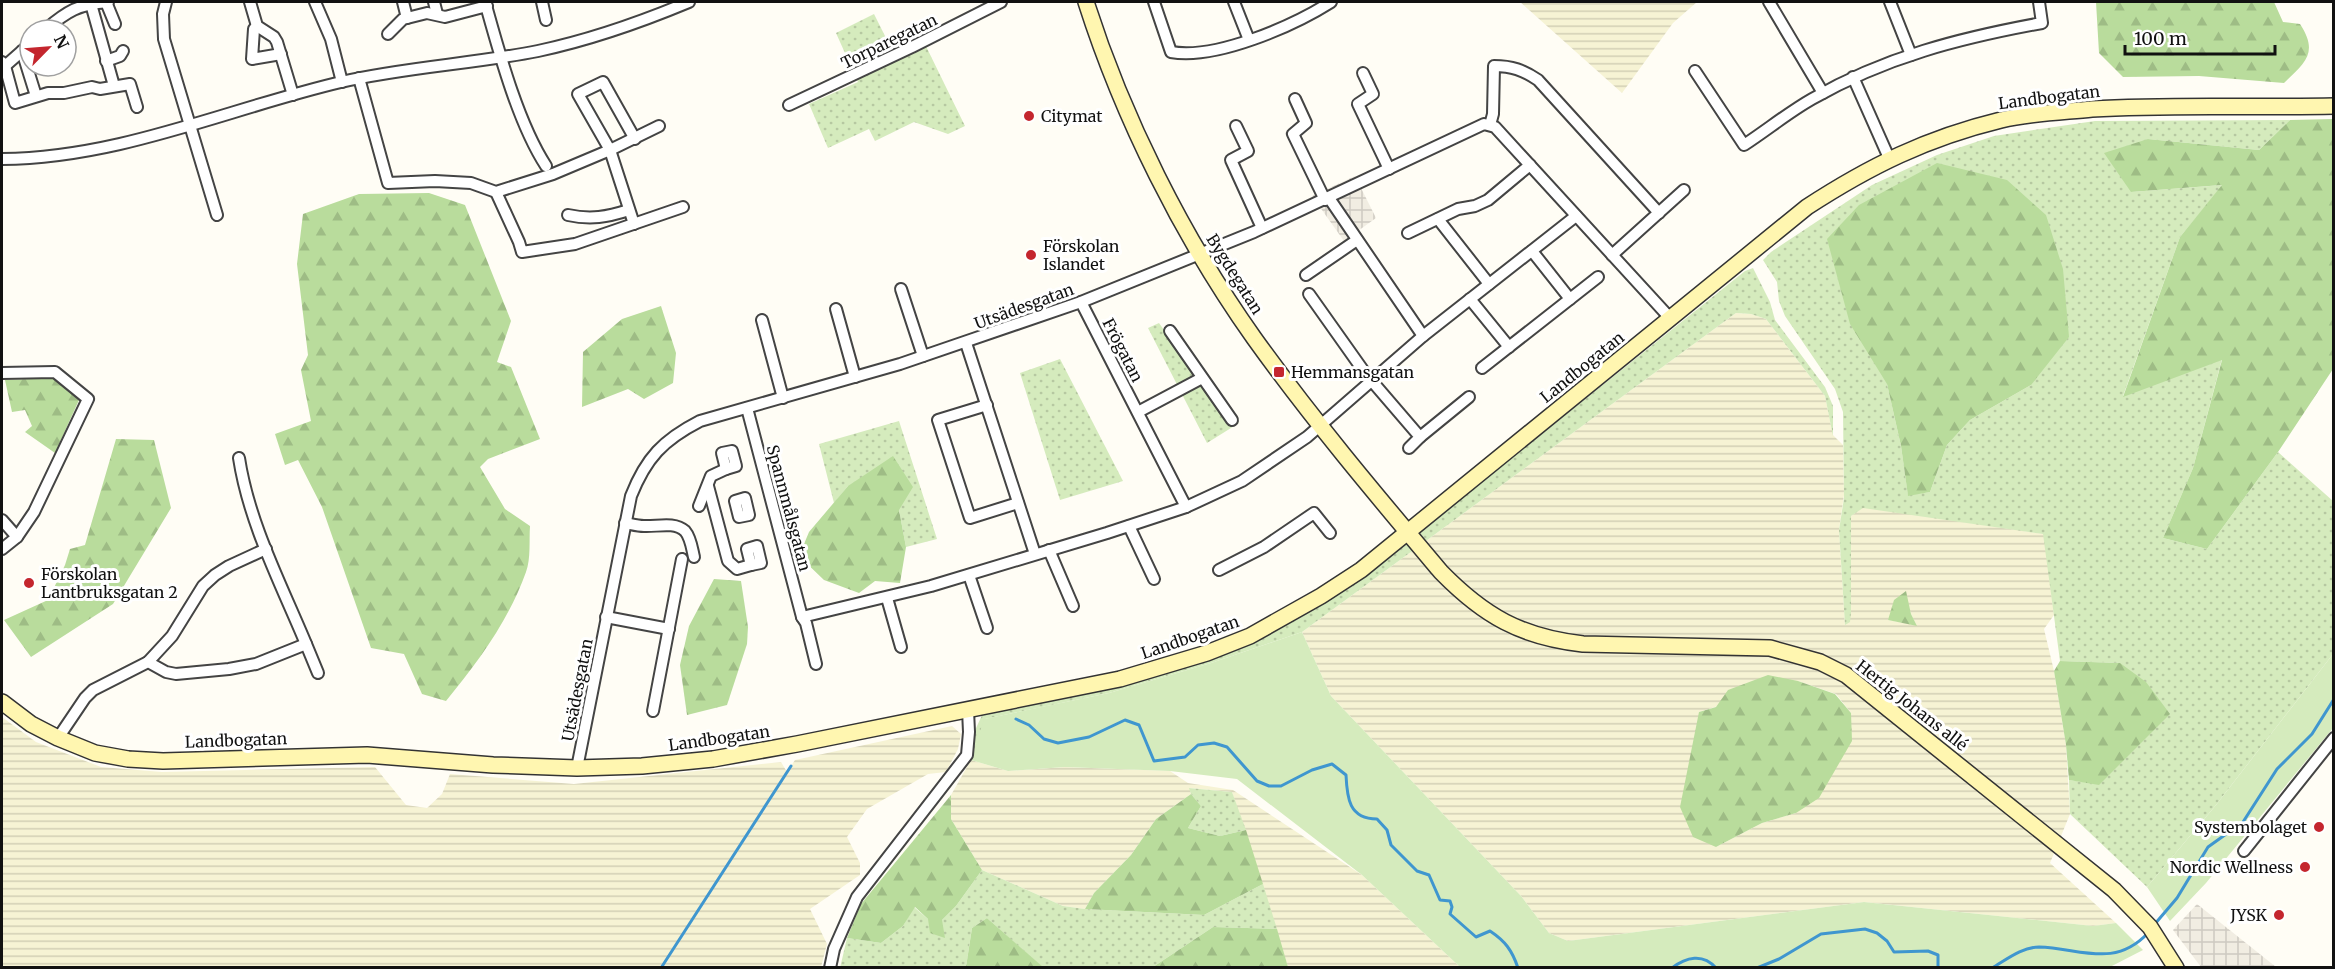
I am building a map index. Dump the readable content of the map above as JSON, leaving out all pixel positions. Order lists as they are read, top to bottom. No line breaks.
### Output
{"streets":{"street":["Torparegatan","Landbogatan","Bygdegatan","Utsädesgatan","Frögatan","Spannmålsgatan","Hertig Johans allé"]},"crossings":[["Landbogatan","Bygdegatan"],["Landbogatan","Utsädesgatan"],["Landbogatan","Hertig Johans allé"],["Bygdegatan","Utsädesgatan"],["Bygdegatan","Hertig Johans allé"],["Utsädesgatan","Frögatan"],["Utsädesgatan","Spannmålsgatan"]],"places":{"other":["Citymat","Förskolan Islandet","Förskolan Lantbruksgatan 2","Systembolaget","Nordic Wellness","JYSK"],"transit":["Hemmansgatan"]},"scale_bar":"100 m","north":"top right"}
